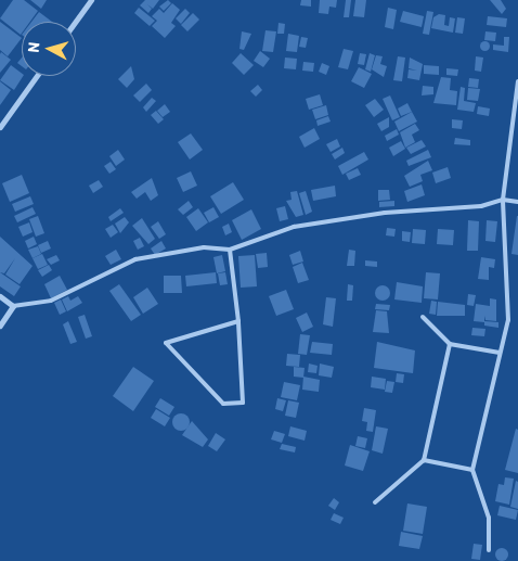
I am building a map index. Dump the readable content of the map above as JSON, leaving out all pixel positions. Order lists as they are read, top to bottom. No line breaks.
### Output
{"north":"left"}
